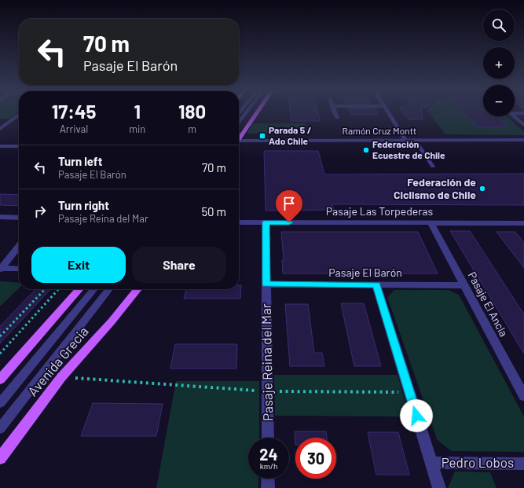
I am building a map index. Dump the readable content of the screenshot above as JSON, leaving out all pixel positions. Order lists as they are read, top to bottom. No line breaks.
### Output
{"streets":{"main road":["Avenida Grecia"],"street":["Ramón Cruz Montt","Pasaje Las Torpederas","Pasaje El Barón","Pasaje El Ancla","Pasaje Reina del Mar","Pedro Lobos"]},"crossings":[["Pasaje Las Torpederas","Pasaje El Ancla"],["Pasaje Las Torpederas","Pasaje Reina del Mar"],["Pasaje El Barón","Pasaje El Ancla"],["Pasaje El Barón","Pasaje Reina del Mar"]],"places":{"transit":["Parada 5 / Ado Chile"],"other":["Federación Ecuestre de Chile","Federación de Ciclismo de Chile"]},"page":{"map_buttons":["+","−"],"turn":["70 m","Pasaje El Barón"],"eta":["17:45","Arrival","1","min","180","m"],"list":[{"name":"Turn left","note":"Pasaje El Barón","value":"70 m"},{"name":"Turn right","note":"Pasaje Reina del Mar","value":"50 m"}],"buttons":["Exit","Share"],"speed":"24 km/h","limit":"30"}}
